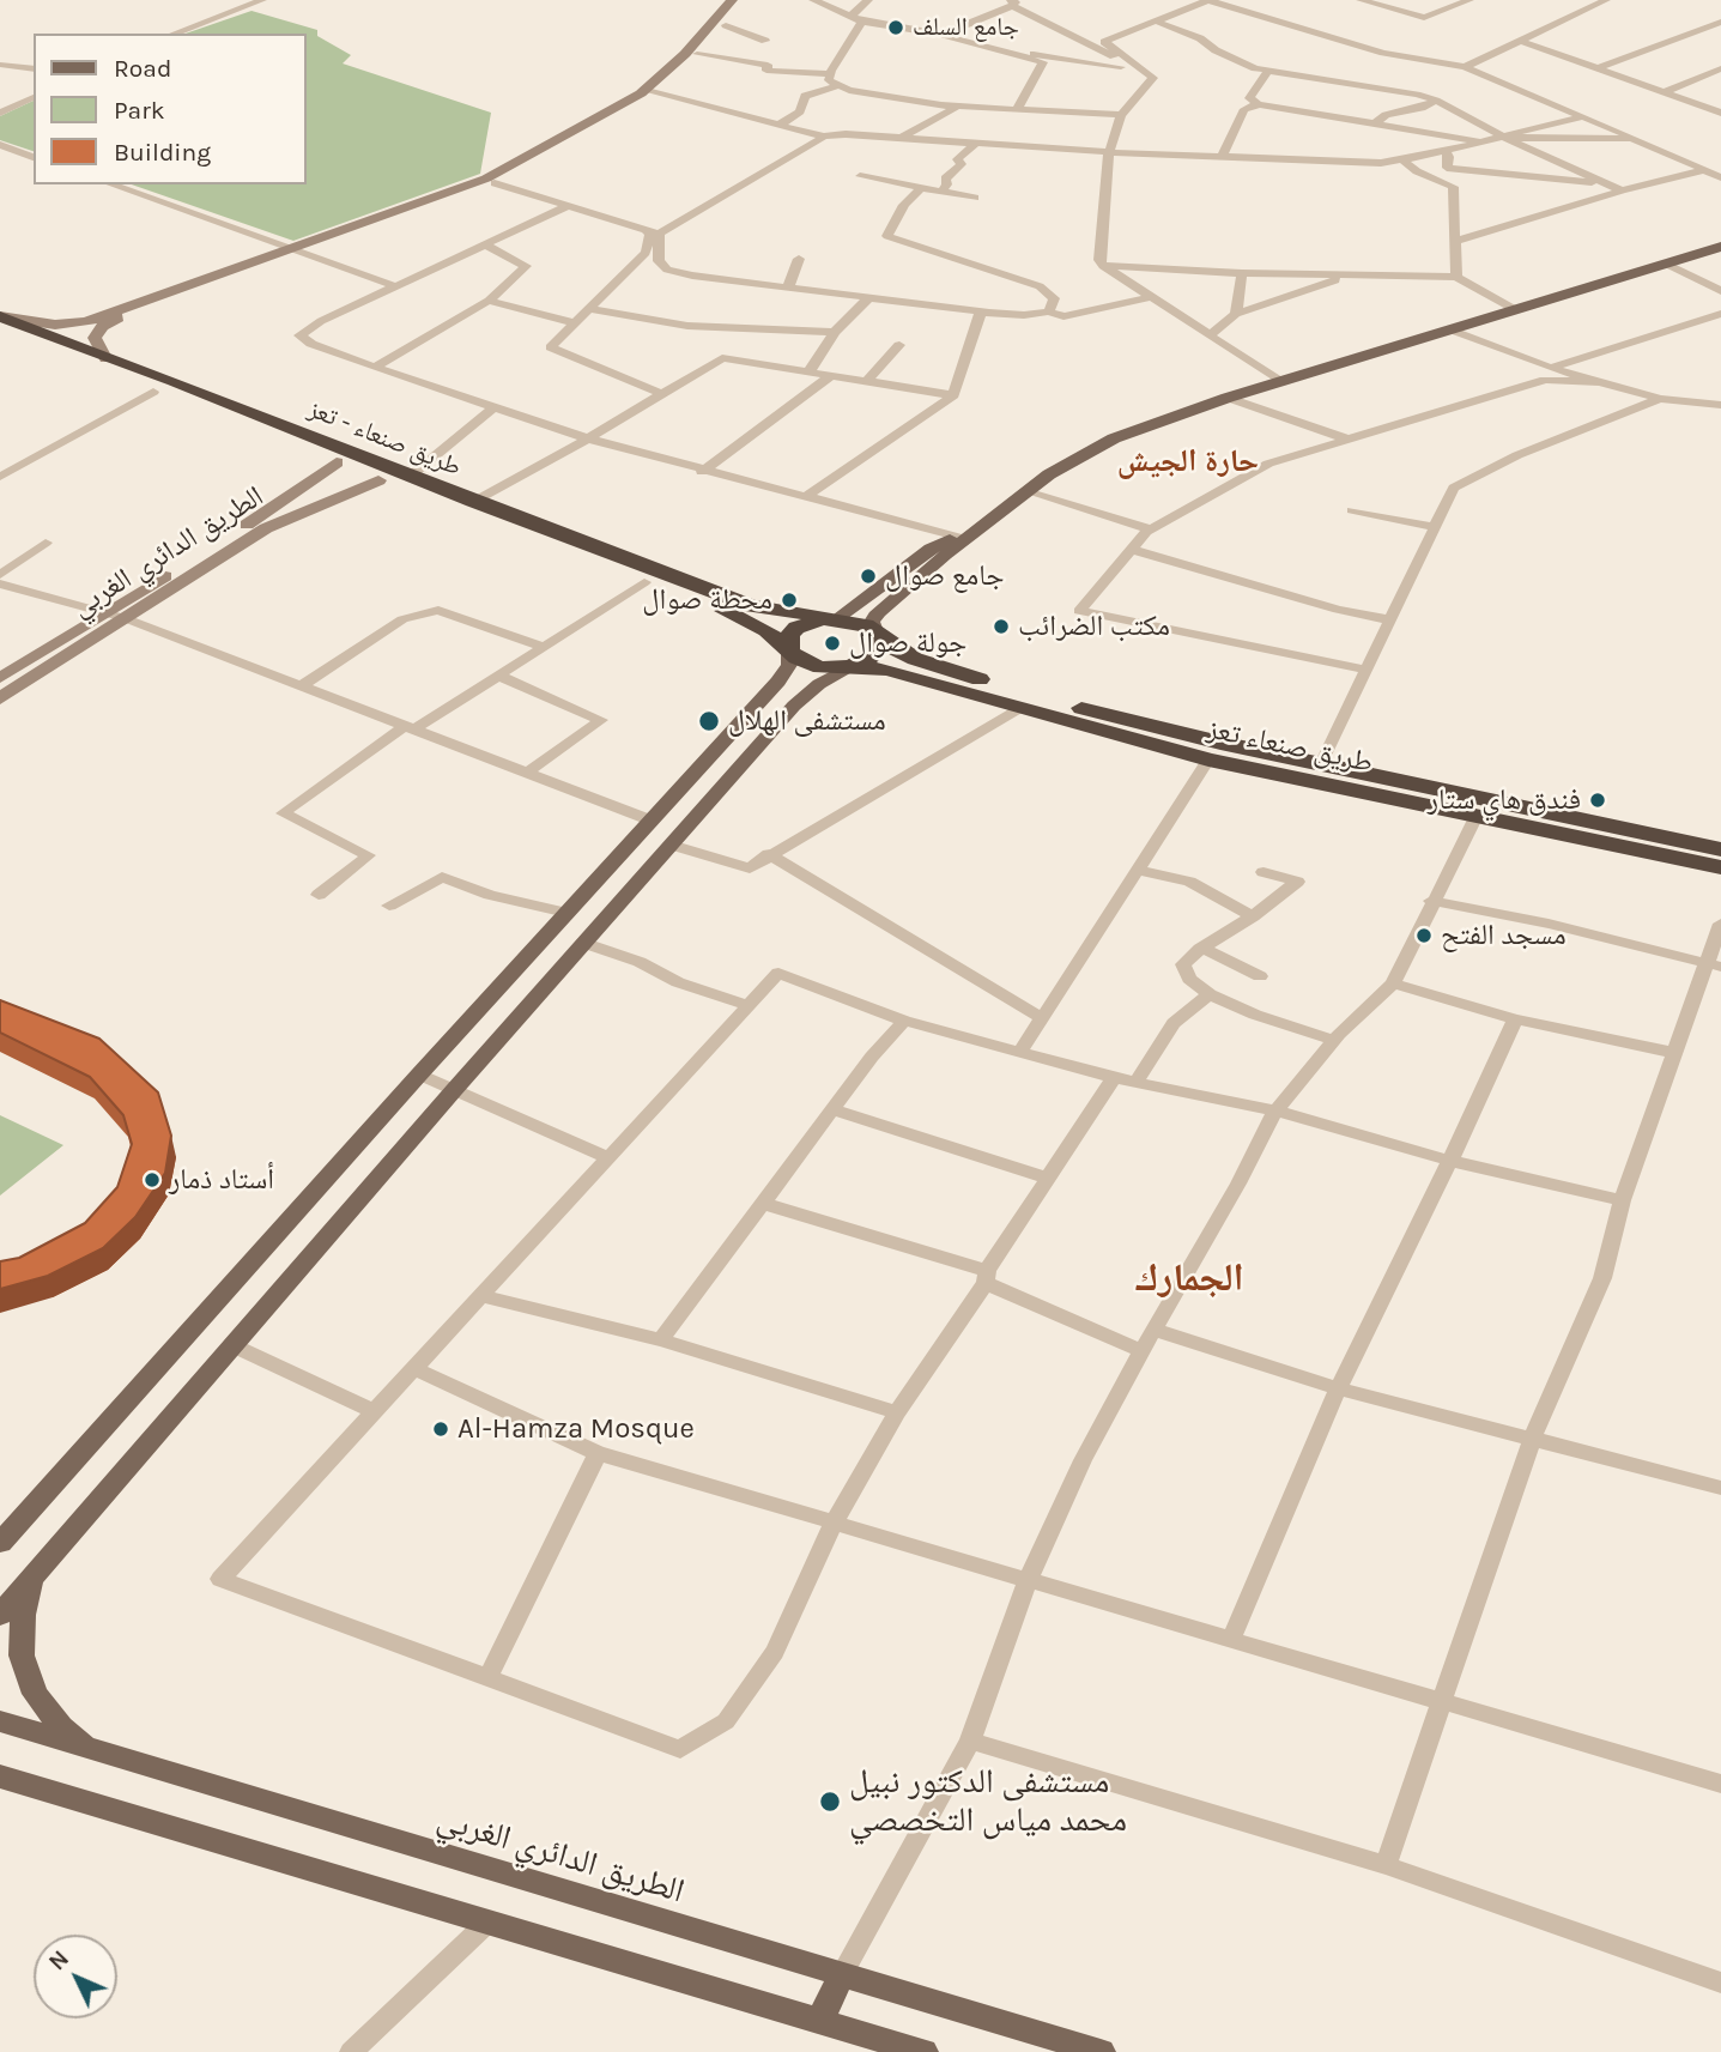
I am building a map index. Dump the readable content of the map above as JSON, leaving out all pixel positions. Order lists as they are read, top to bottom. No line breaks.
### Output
{"streets":{"highway":["طريق صنعاء - تعز","طريق صنعاء تعز"],"main road":["الطريق الدائري الغربي"]},"crossings":[["طريق صنعاء - تعز","الطريق الدائري الغربي"],["طريق صنعاء - تعز","طريق صنعاء تعز"]],"districts":["حارة الجيش","الجمارك"],"places":["جامع السلف","جامع صوال","محطة صوال","مكتب الضرائب","جولة صوال","مستشفى الهلال","فندق هاي ستار","مسجد الفتح","أستاد ذمار","Al-Hamza Mosque","مستشفى الدكتور نبيل محمد مياس التخصصي"],"legend":["Road","Park","Building"],"north":"top left"}
